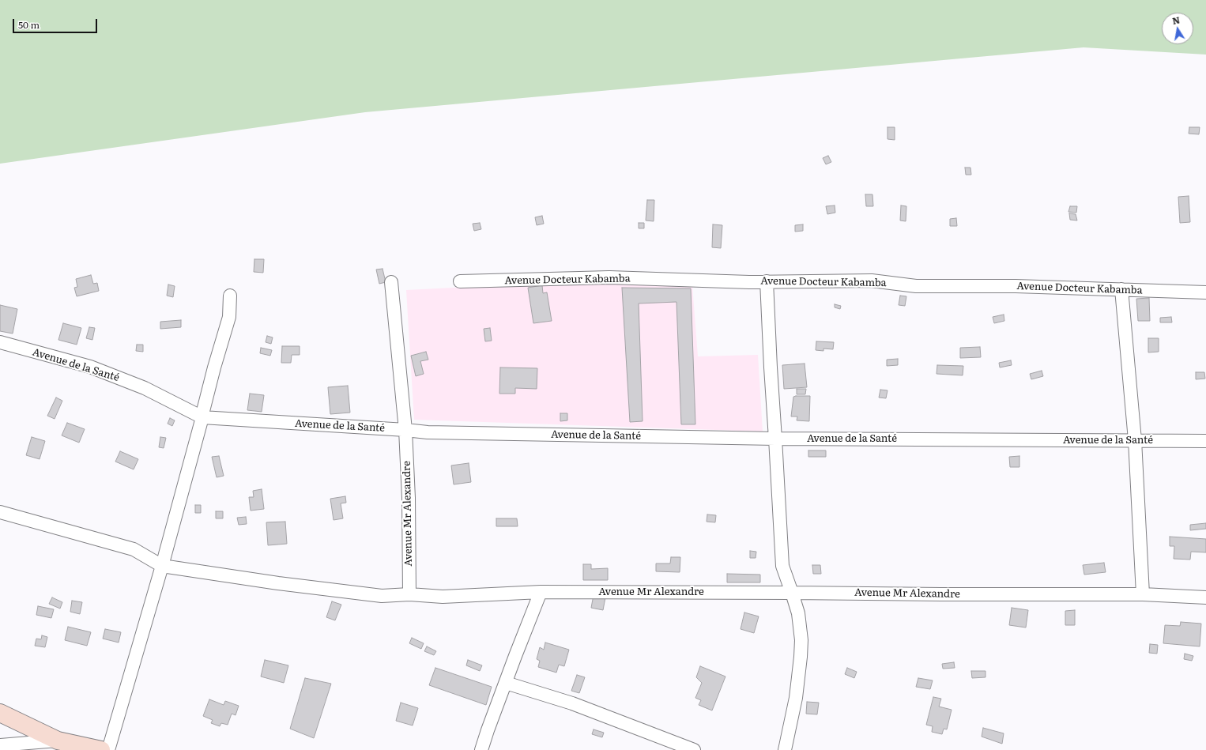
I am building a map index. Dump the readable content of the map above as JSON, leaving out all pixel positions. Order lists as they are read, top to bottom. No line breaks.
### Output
{"streets":{"street":["Avenue Docteur Kabamba","Avenue de la Santé","Avenue Mr Alexandre"]},"crossings":[["Avenue de la Santé","Avenue Mr Alexandre"]],"scale_bar":"50 m","north":"top"}
